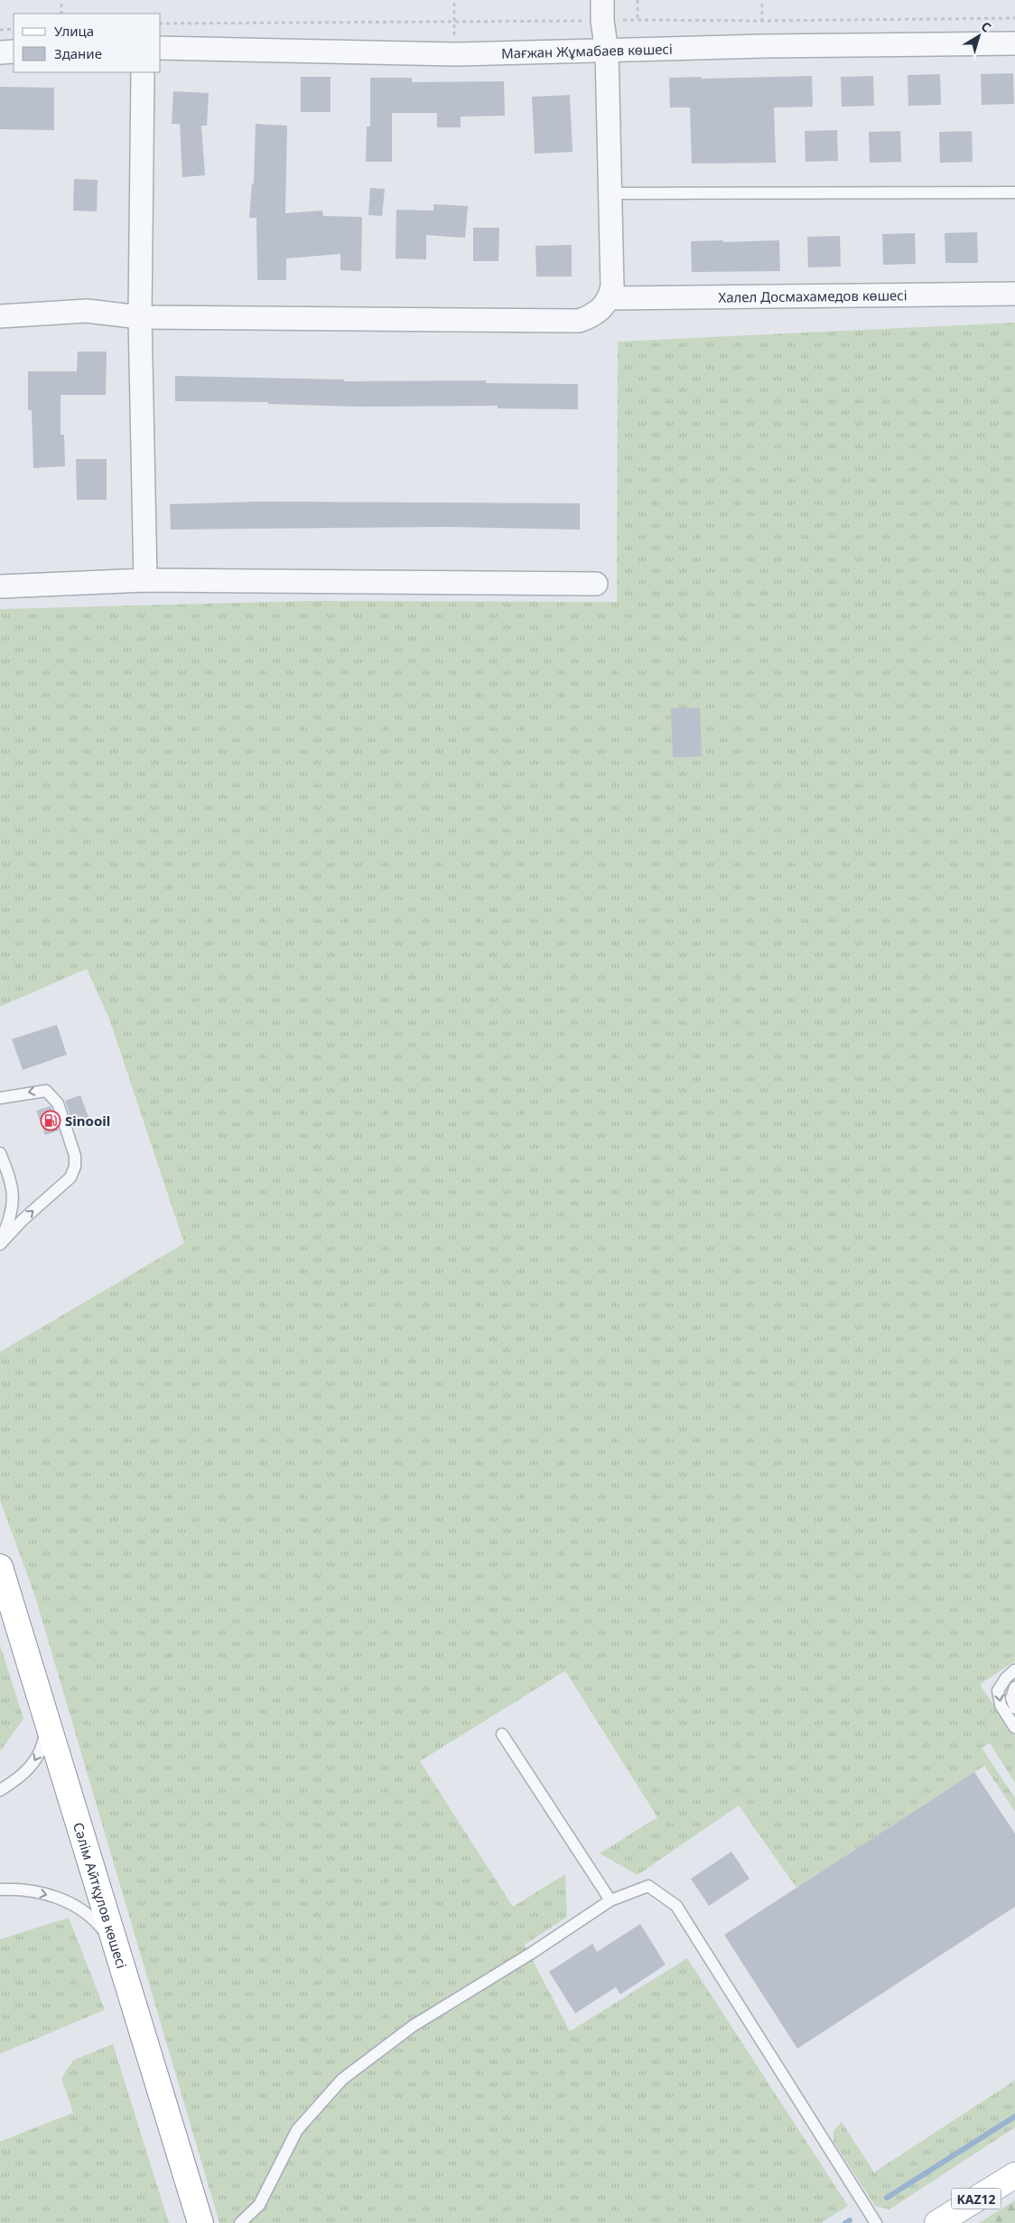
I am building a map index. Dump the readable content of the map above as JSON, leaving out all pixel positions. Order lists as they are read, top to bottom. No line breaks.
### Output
{"streets":{"main road":["Сәлім Айтқұлов көшесі","KAZ12"],"street":["Мағжан Жұмабаев көшесі","Халел Досмахамедов көшесі"]},"places":{"fuel station":["Sinooil"]},"legend":["Улица","Здание"],"north":"top right"}
